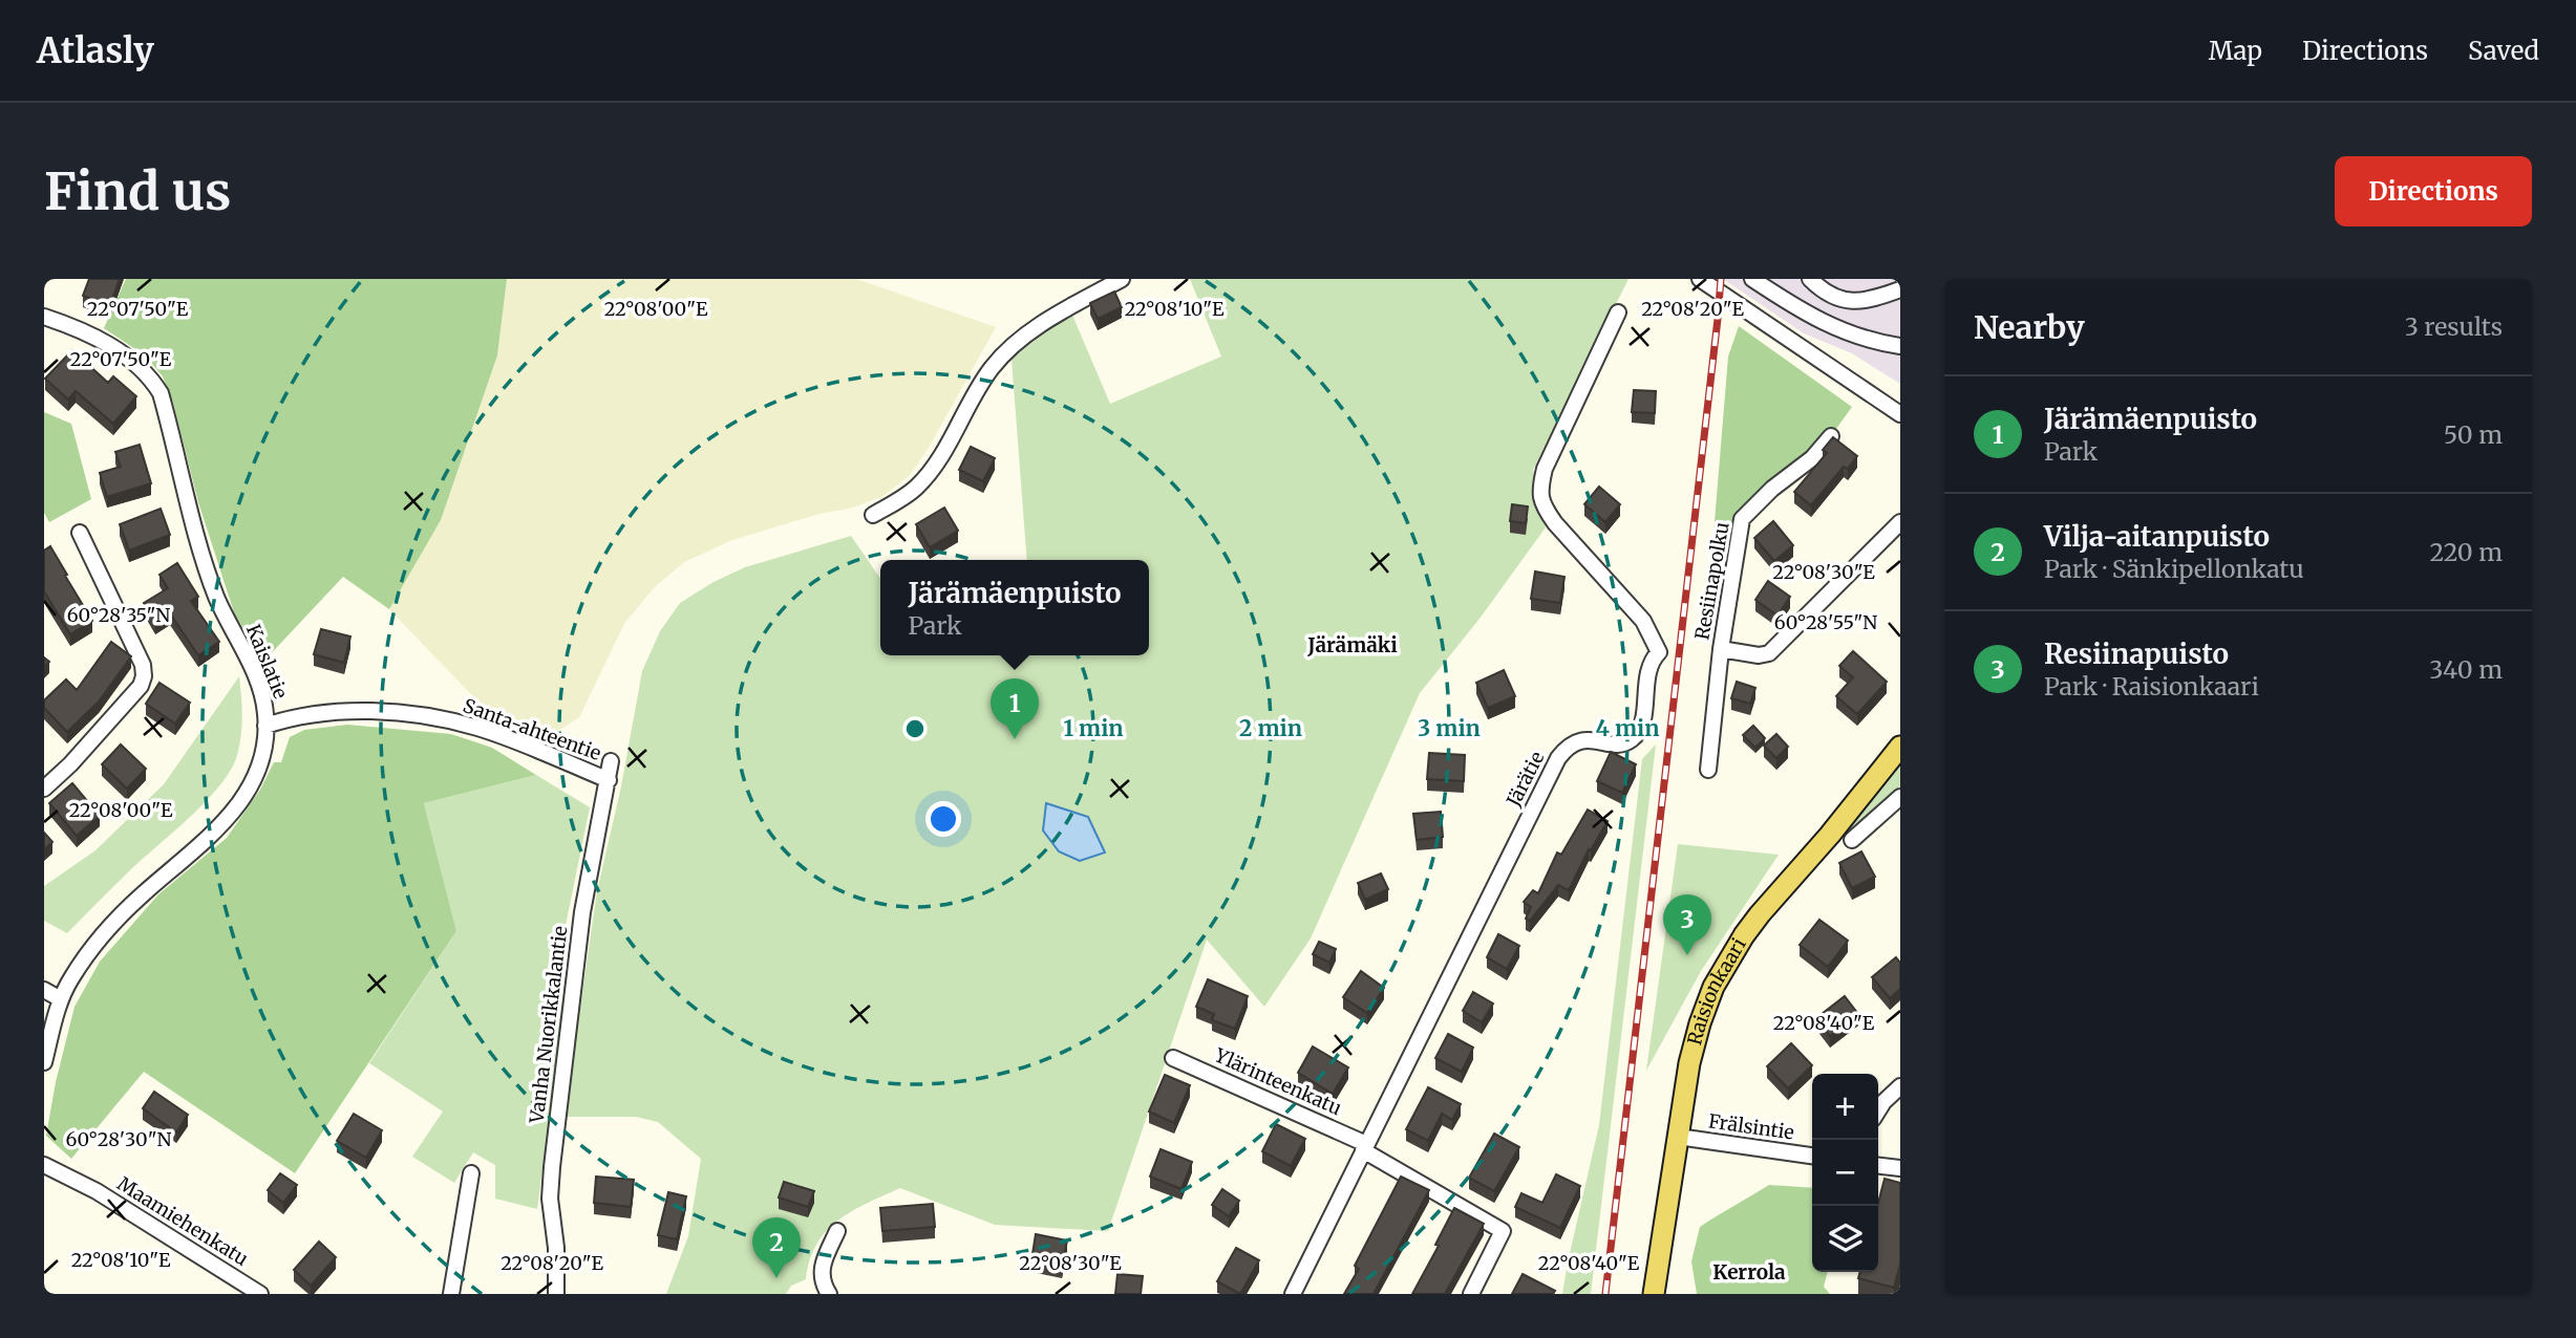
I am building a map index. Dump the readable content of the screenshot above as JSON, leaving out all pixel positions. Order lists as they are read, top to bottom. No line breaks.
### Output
{"streets":{"main road":["Raisionkaari"],"street":["Resiinapolku","Kaislatie","Santa-ahteentie","Järätie","Vanha Nuorikkalantie","Ylärinteenkatu","Frälsintie","Maamiehenkatu"]},"crossings":[["Kaislatie","Santa-ahteentie"],["Santa-ahteentie","Vanha Nuorikkalantie"],["Järätie","Ylärinteenkatu"],["Raisionkaari","Frälsintie"]],"districts":["Järämäki","Kerrola"],"page":{"header":"Atlasly","nav":["Map","Directions","Saved"],"buttons":"Directions","title":"Find us","heading":["Nearby","3 results"],"list":[{"mark":"1","name":"Järämäenpuisto","note":"Park","value":"50 m"},{"mark":"2","name":"Vilja-aitanpuisto","note":"Park · Sänkipellonkatu","value":"220 m"},{"mark":"3","name":"Resiinapuisto","note":"Park · Raisionkaari","value":"340 m"}],"popup":["Järämäenpuisto","Park"],"pins":["1","3","2"],"map_buttons":["+","−"]},"coordinates":["22°07'50\"E","22°08'00\"E","22°08'10\"E","22°08'20\"E","22°08'30\"E","60°28'35\"N","60°28'55\"N","22°08'40\"E","60°28'30\"N"],"rings":["1 min","2 min","3 min","4 min"]}
